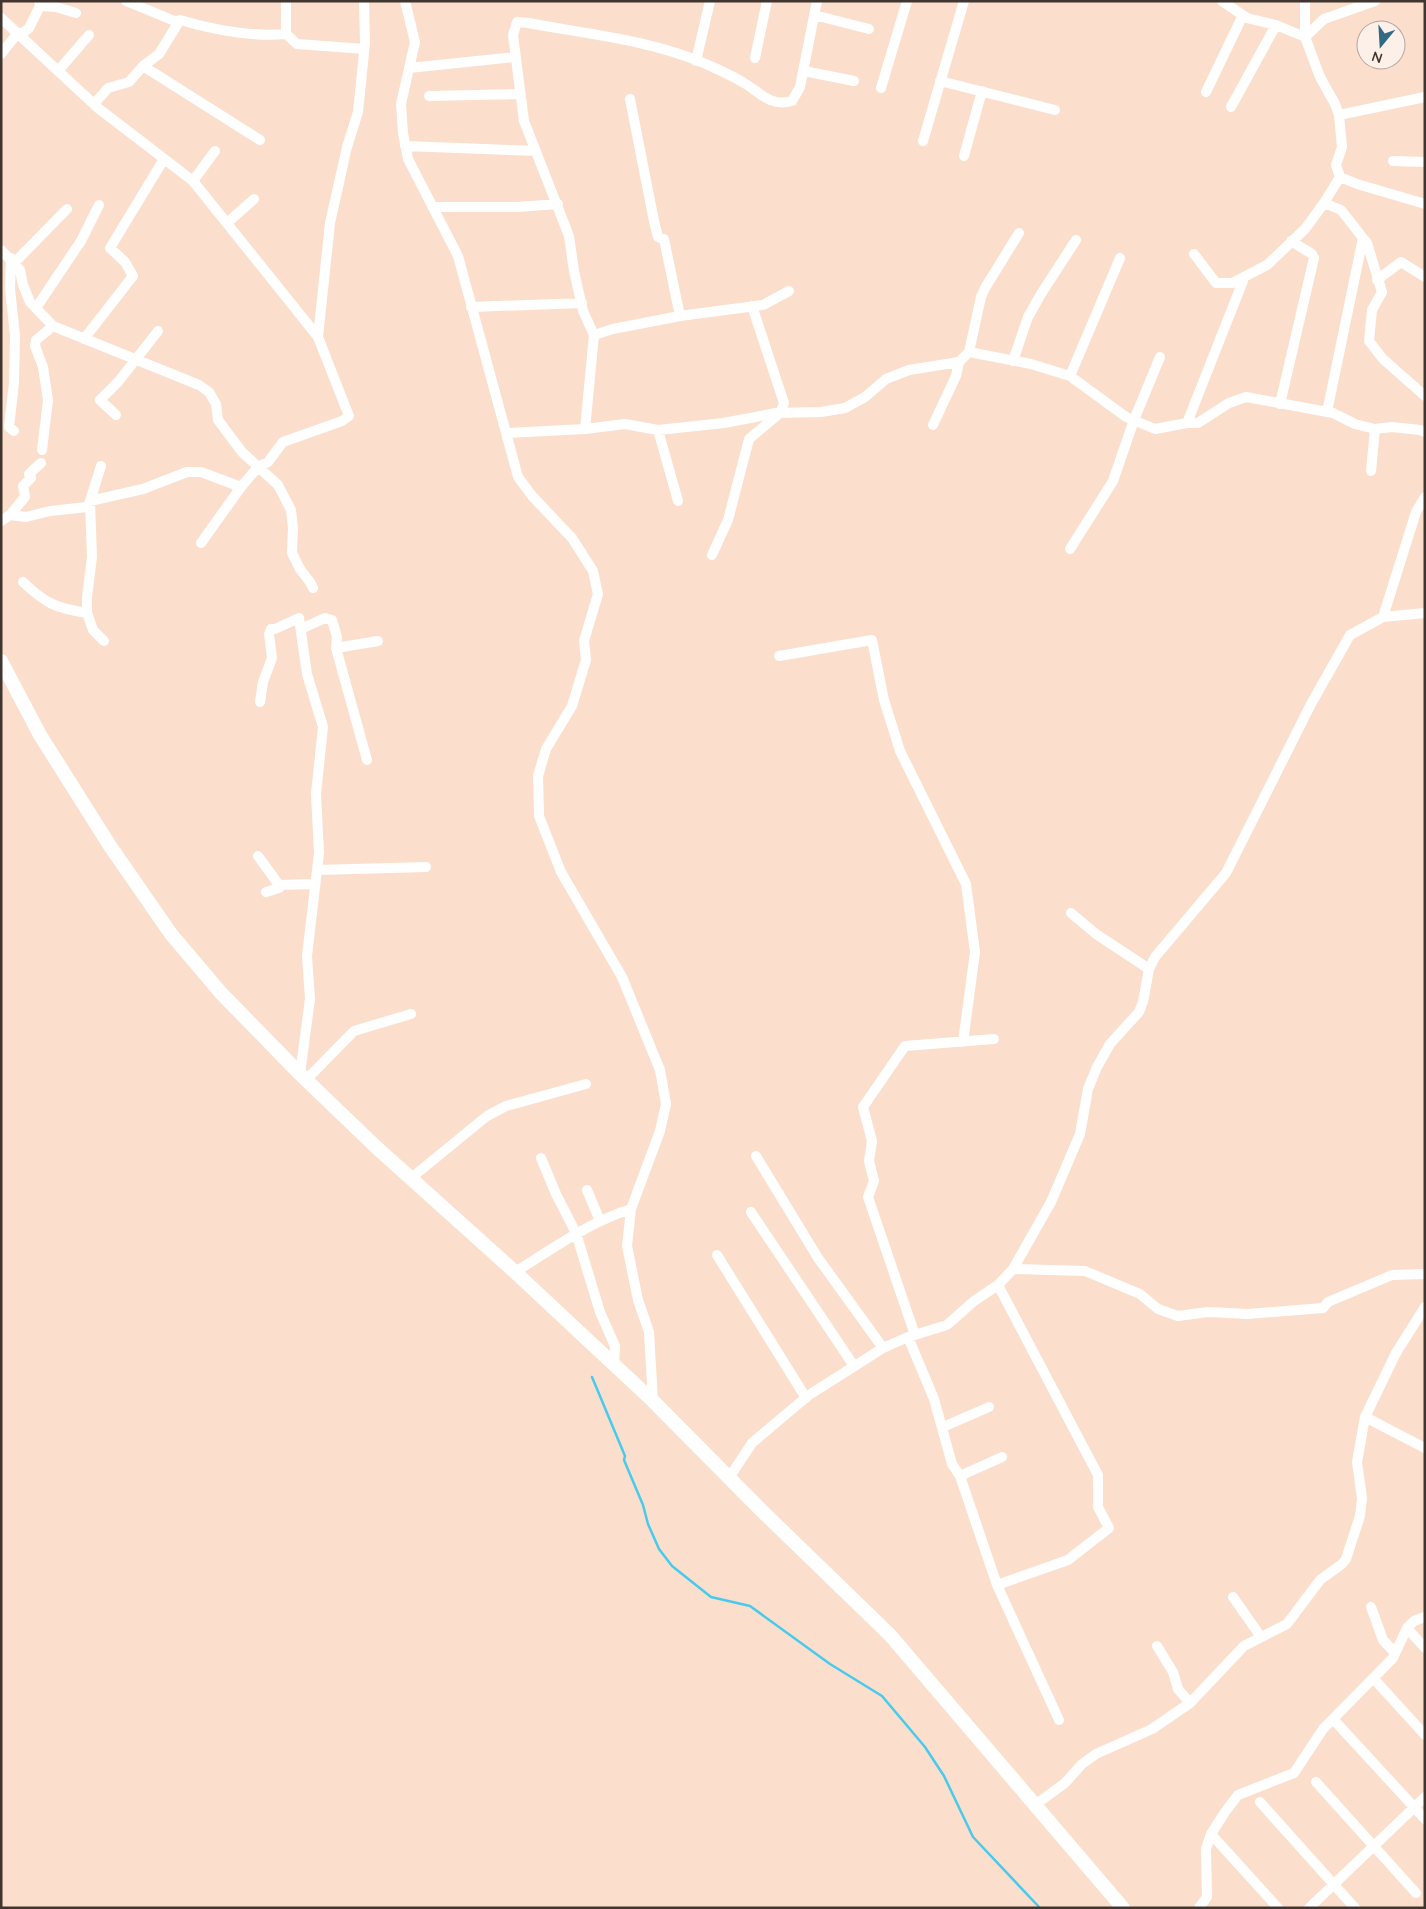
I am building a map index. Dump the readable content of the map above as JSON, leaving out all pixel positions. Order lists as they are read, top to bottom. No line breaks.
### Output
{"north":"bottom"}
